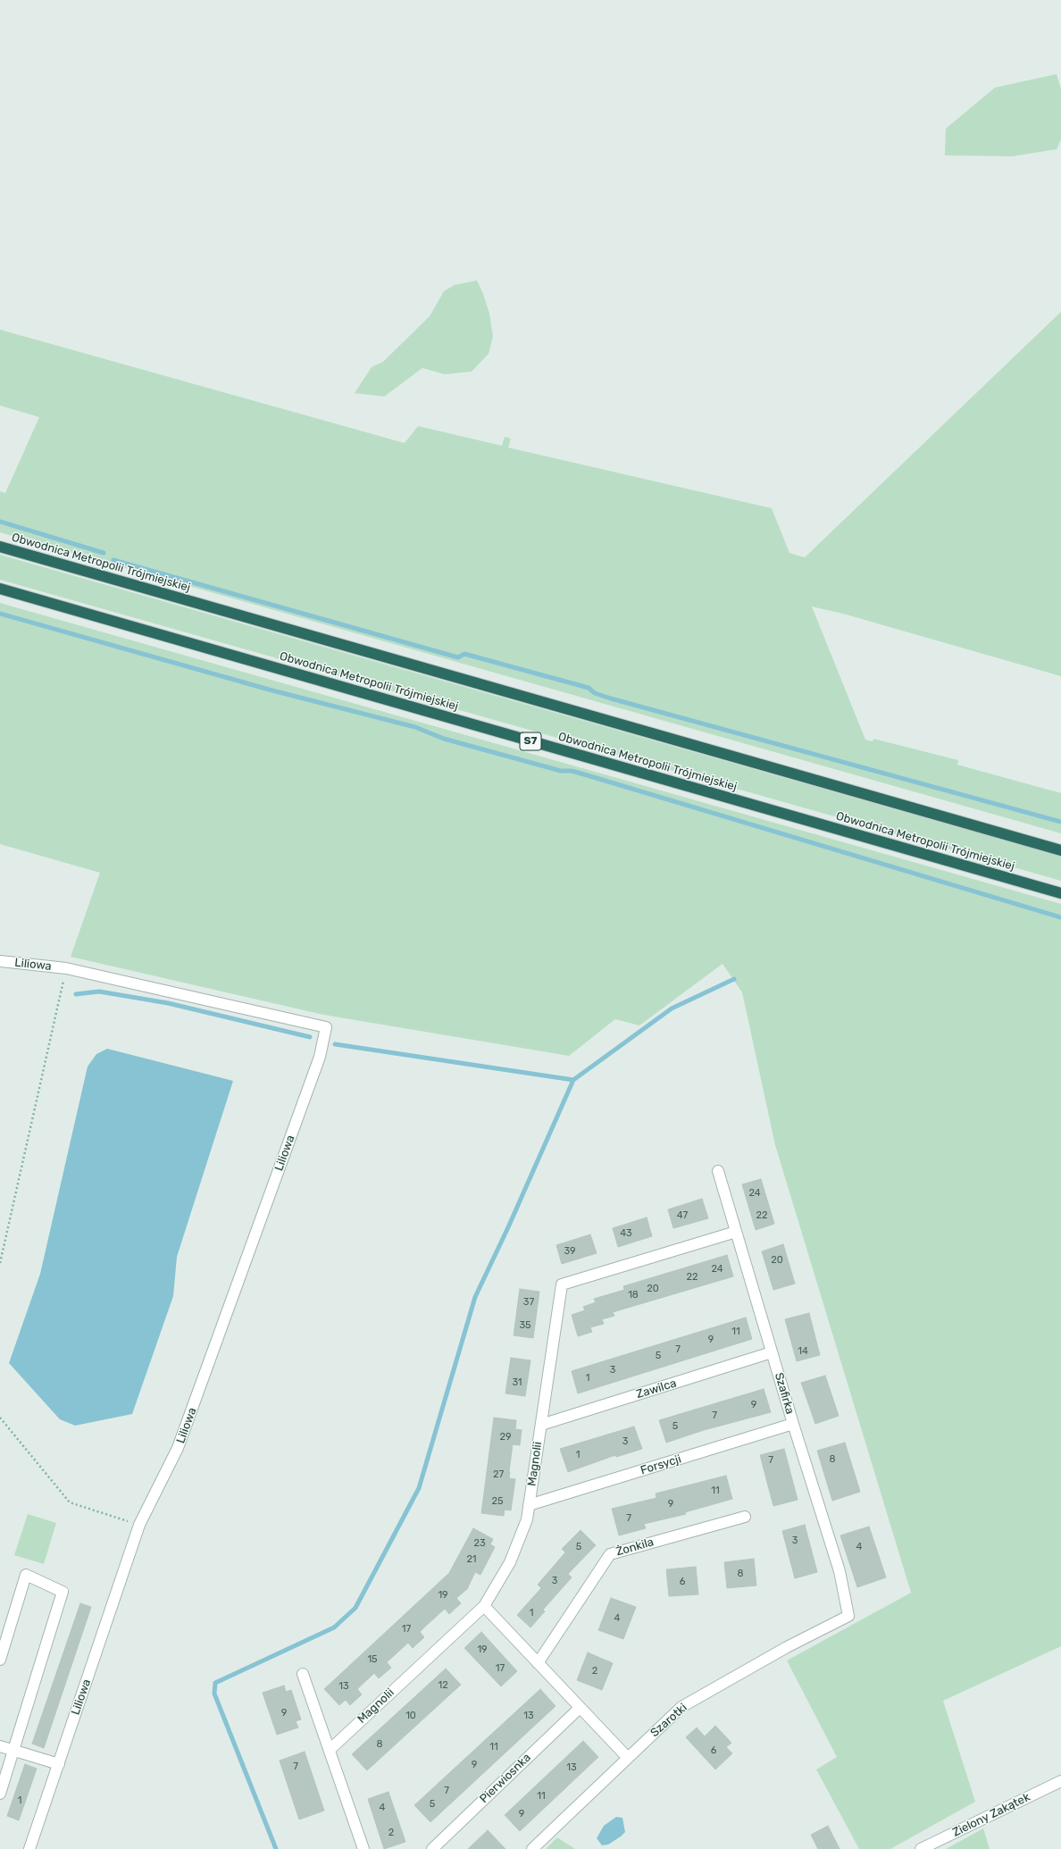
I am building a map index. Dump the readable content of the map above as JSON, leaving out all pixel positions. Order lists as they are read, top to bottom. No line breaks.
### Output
{"streets":{"highway":["Obwodnica Metropolii Trójmiejskiej","S7"],"street":["Liliowa","Zawilca","Szafirka","Magnolii","Forsycji","Żonkila","Szarotki","Pierwiosnka","Zielony Zakątek"]},"crossings":[["Zawilca","Szafirka"],["Zawilca","Magnolii"],["Szafirka","Magnolii"],["Szafirka","Forsycji"],["Szafirka","Szarotki"],["Magnolii","Forsycji"]],"house_numbers":["24","47","22","43","39","20","24","22","20","18","37","35","11","9","7","14","5","3","1","31","9","7","5","29","3","1","8","7","27","11","25","9","7","3","23","5","4","21","8","3","6","19","1","4","17","19","15","17","2","12","13","9","10","13","8","11","6","9","7","13","7","11","1","5","4","9","2"]}
